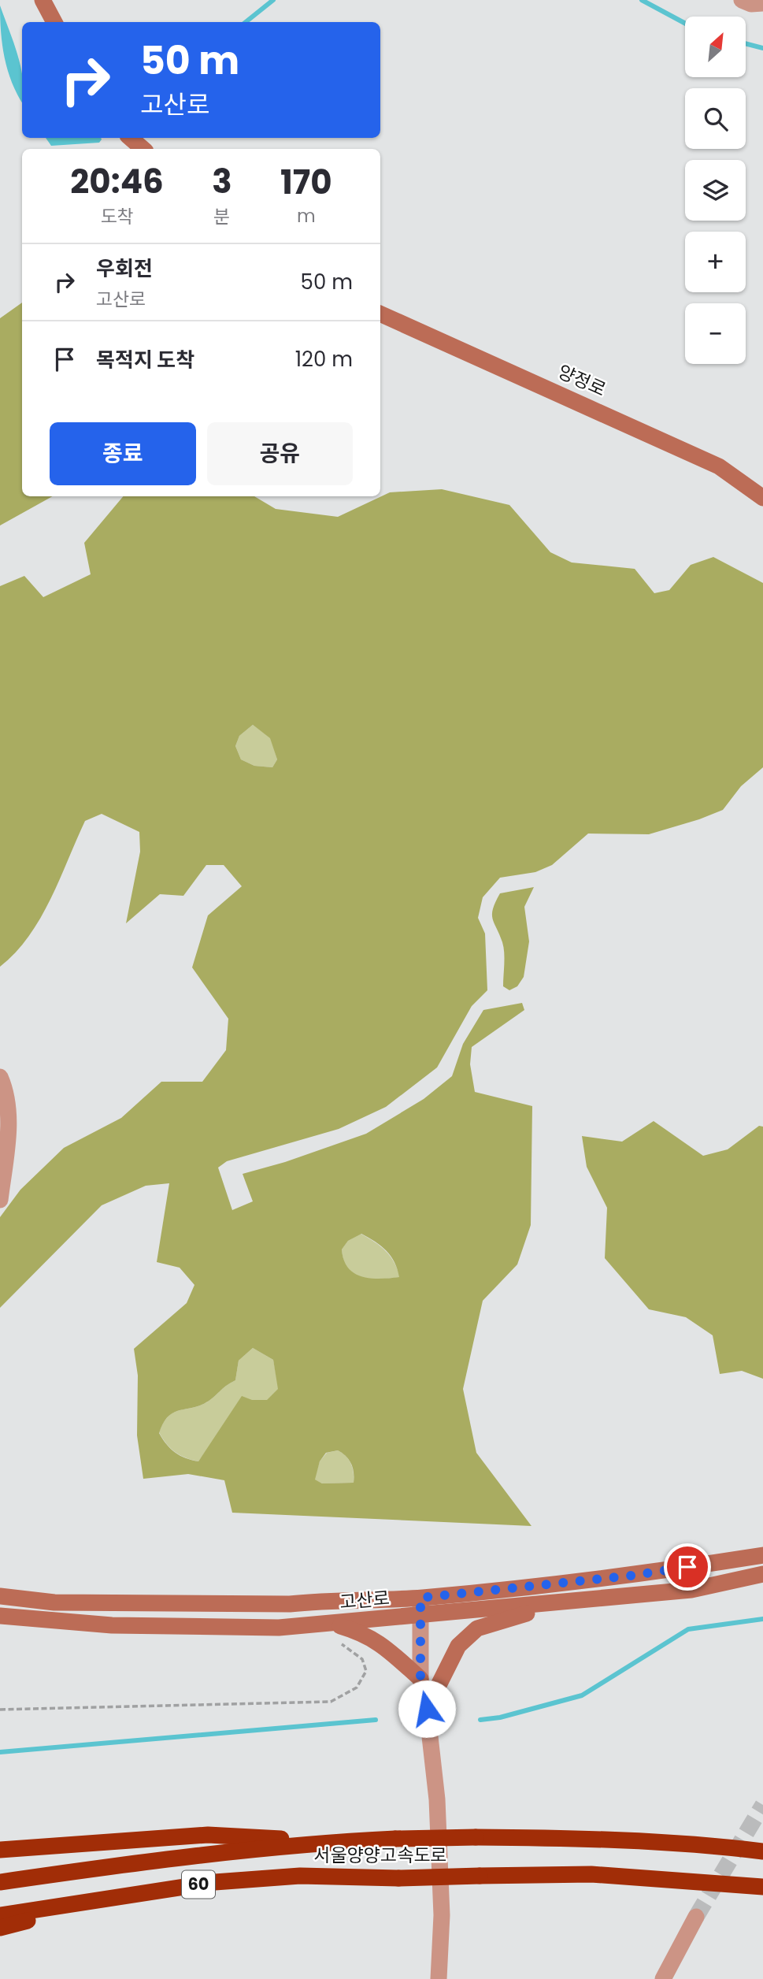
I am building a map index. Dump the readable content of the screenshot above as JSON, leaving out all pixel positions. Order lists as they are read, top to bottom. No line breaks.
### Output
{"streets":{"highway":["서울양양고속도로","60"],"street":["양정로","고산로"]},"north":"top right","page":{"map_buttons":["+","−"],"turn":["50 m","고산로"],"eta":["20:46","도착","3","분","170","m"],"list":[{"name":"우회전","note":"고산로","value":"50 m"},{"name":"목적지 도착","value":"120 m"}],"buttons":["종료","공유"]}}
